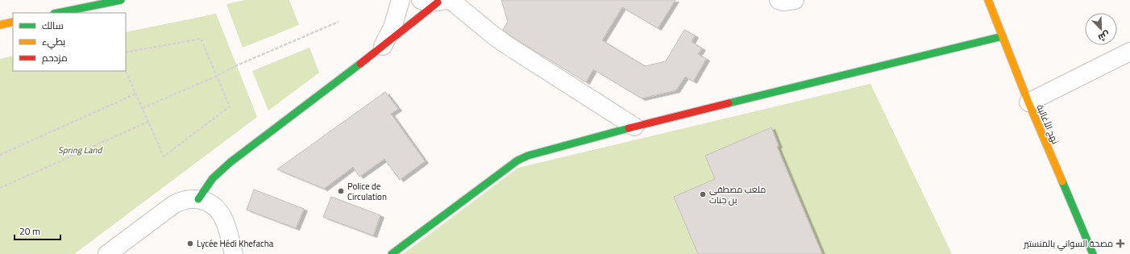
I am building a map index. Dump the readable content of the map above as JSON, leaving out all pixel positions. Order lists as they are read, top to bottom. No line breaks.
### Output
{"streets":{"street":["نهج الأغالبة"]},"parks":["Spring Land"],"places":{"other":["Police de Circulation","ملعب مصطفى بن جنات","Lycée Hédi Khefacha"],"health":["مصحة السواني بالمنستير"]},"legend":["سالك","بطيء","مزدحم"],"scale_bar":"20 m","north":"bottom right"}
